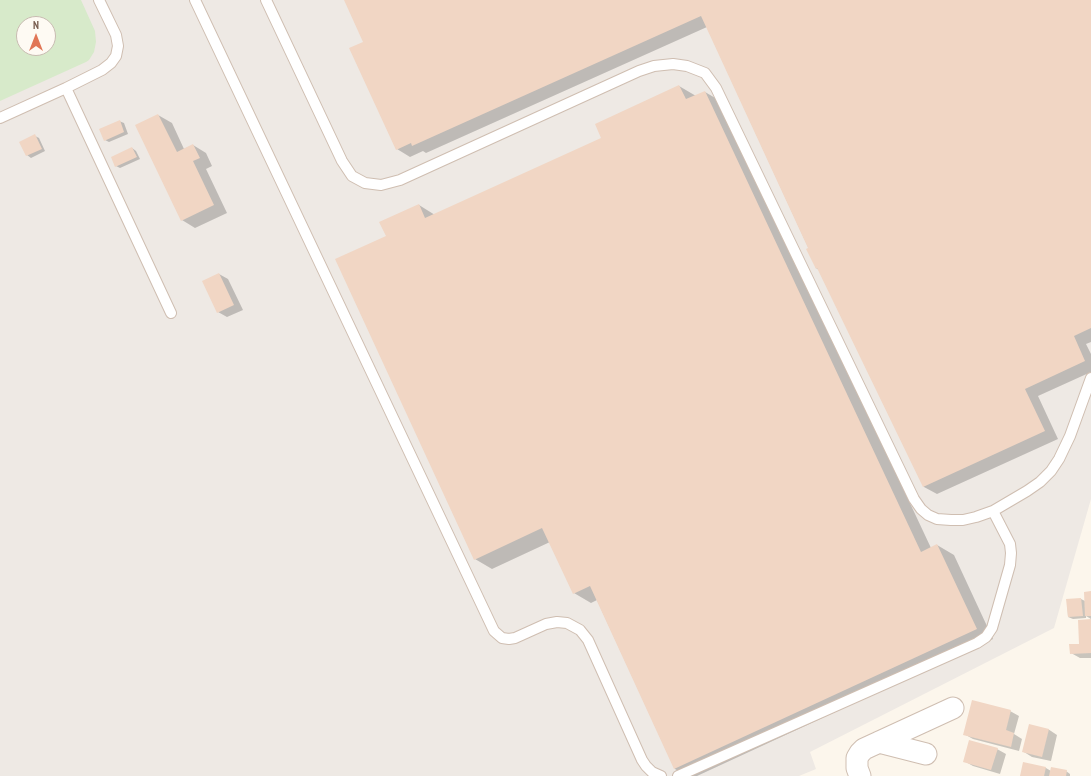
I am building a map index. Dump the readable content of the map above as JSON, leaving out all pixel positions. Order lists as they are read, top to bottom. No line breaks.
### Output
{"north":"top"}
